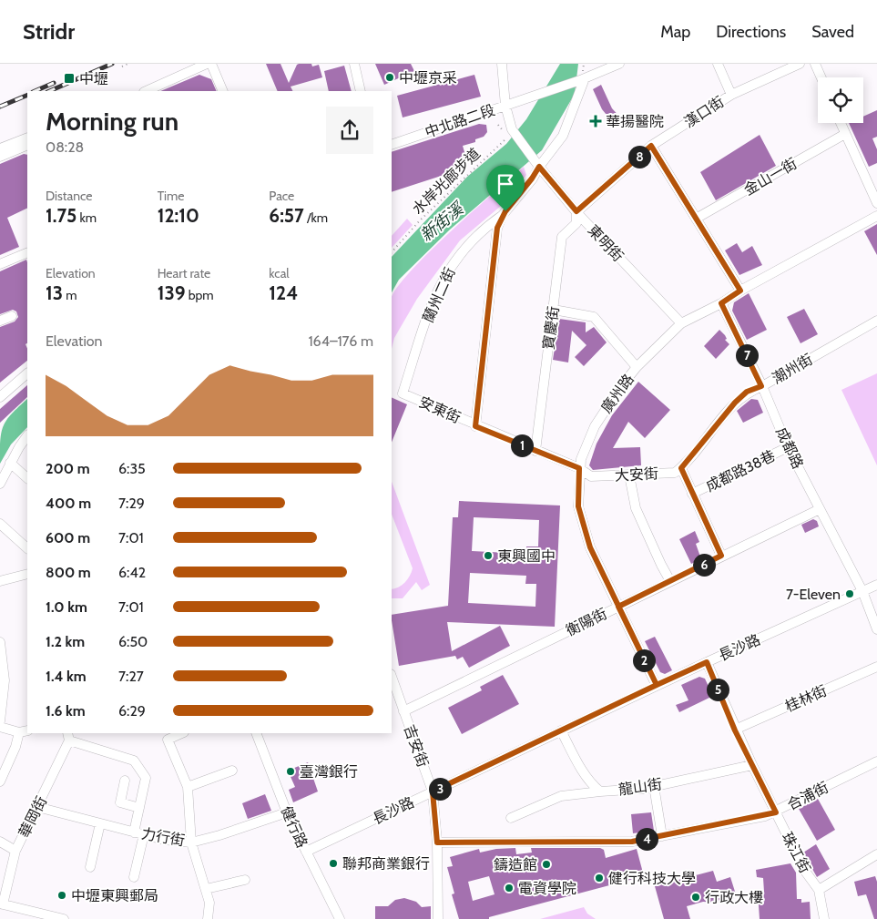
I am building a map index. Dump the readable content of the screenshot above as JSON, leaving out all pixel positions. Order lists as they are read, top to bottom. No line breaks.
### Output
{"streets":{"street":["漢口街","中北路二段","金山一街","東明街","蘭州二街","寶慶街","潮州街","廣州路","安東街","成都路","成都路38巷","大安街","衡陽街","長沙路","桂林街","吉安街","龍山街","合浦街","華岡街","健行路","力行街","珠江街"],"path":["水岸光廊步道"]},"crossings":[["漢口街","東明街"],["漢口街","寶慶街"],["水岸光廊步道","東明街"],["東明街","寶慶街"],["東明街","廣州路"],["蘭州二街","安東街"],["寶慶街","安東街"],["潮州街","成都路"],["潮州街","大安街"],["廣州路","安東街"],["廣州路","成都路"],["廣州路","大安街"],["廣州路","衡陽街"],["廣州路","長沙路"],["安東街","大安街"],["成都路","成都路38巷"],["成都路","衡陽街"],["成都路","長沙路"],["衡陽街","吉安街"],["長沙路","吉安街"],["長沙路","龍山街"],["長沙路","健行路"],["長沙路","珠江街"],["桂林街","珠江街"],["吉安街","合浦街"],["龍山街","珠江街"],["合浦街","珠江街"],["華岡街","力行街"],["健行路","力行街"]],"water":["新街溪"],"places":{"other":["中壢京采","東興國中","7-Eleven","臺灣銀行","聯邦商業銀行","鑄造館","健行科技大學","電資學院","中壢東興郵局","行政大樓"],"transit":["中壢"],"health":["華揚醫院"]},"page":{"header":"Stridr","nav":["Map","Directions","Saved"],"heading":["Morning run","08:28"],"pins":["8","7","1","6","2","5","3","4"],"stats":[["Distance","1.75 km"],["Time","12:10"],["Pace","6:57 /km"],["Elevation","13 m"],["Heart rate","139 bpm"],["kcal","124"]],"chart":["Elevation","164–176 m"],"list":[{"name":"200 m","note":"6:35"},{"name":"400 m","note":"7:29"},{"name":"600 m","note":"7:01"},{"name":"800 m","note":"6:42"},{"name":"1.0 km","note":"7:01"},{"name":"1.2 km","note":"6:50"},{"name":"1.4 km","note":"7:27"},{"name":"1.6 km","note":"6:29"}]}}
